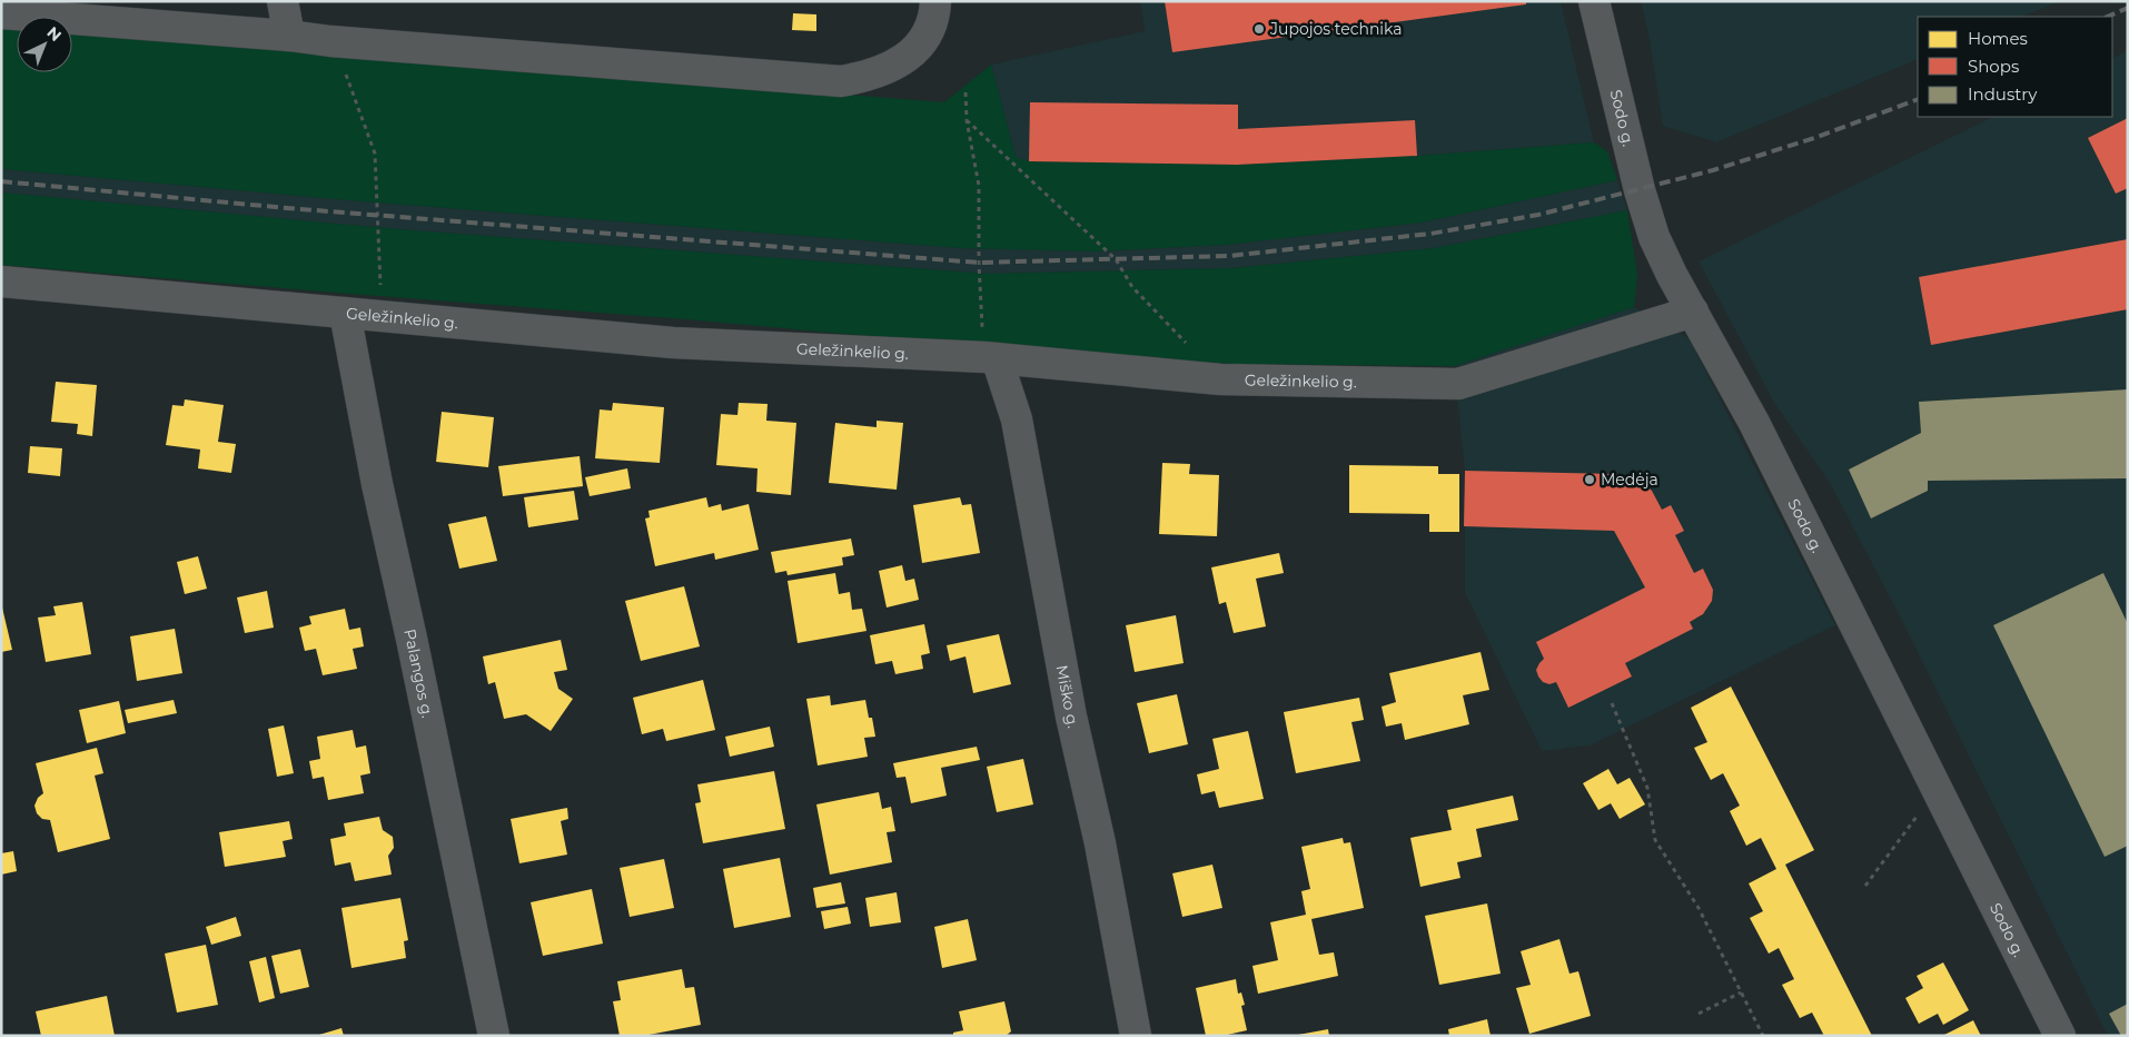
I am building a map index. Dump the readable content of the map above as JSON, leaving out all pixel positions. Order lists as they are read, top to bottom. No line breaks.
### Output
{"streets":{"street":["Sodo g.","Geležinkelio g.","Palangos g.","Miško g."]},"crossings":[["Sodo g.","Geležinkelio g."],["Geležinkelio g.","Palangos g."],["Geležinkelio g.","Miško g."]],"places":["Jupojos technika","Medėja"],"legend":["Homes","Shops","Industry"],"north":"top right"}
